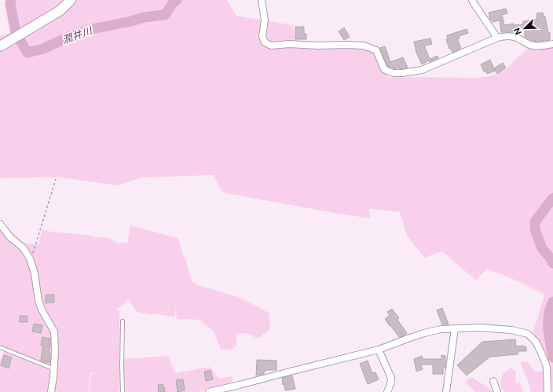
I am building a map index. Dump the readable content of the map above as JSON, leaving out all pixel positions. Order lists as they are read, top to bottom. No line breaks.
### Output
{"water":["潤井川"],"north":"bottom left"}
